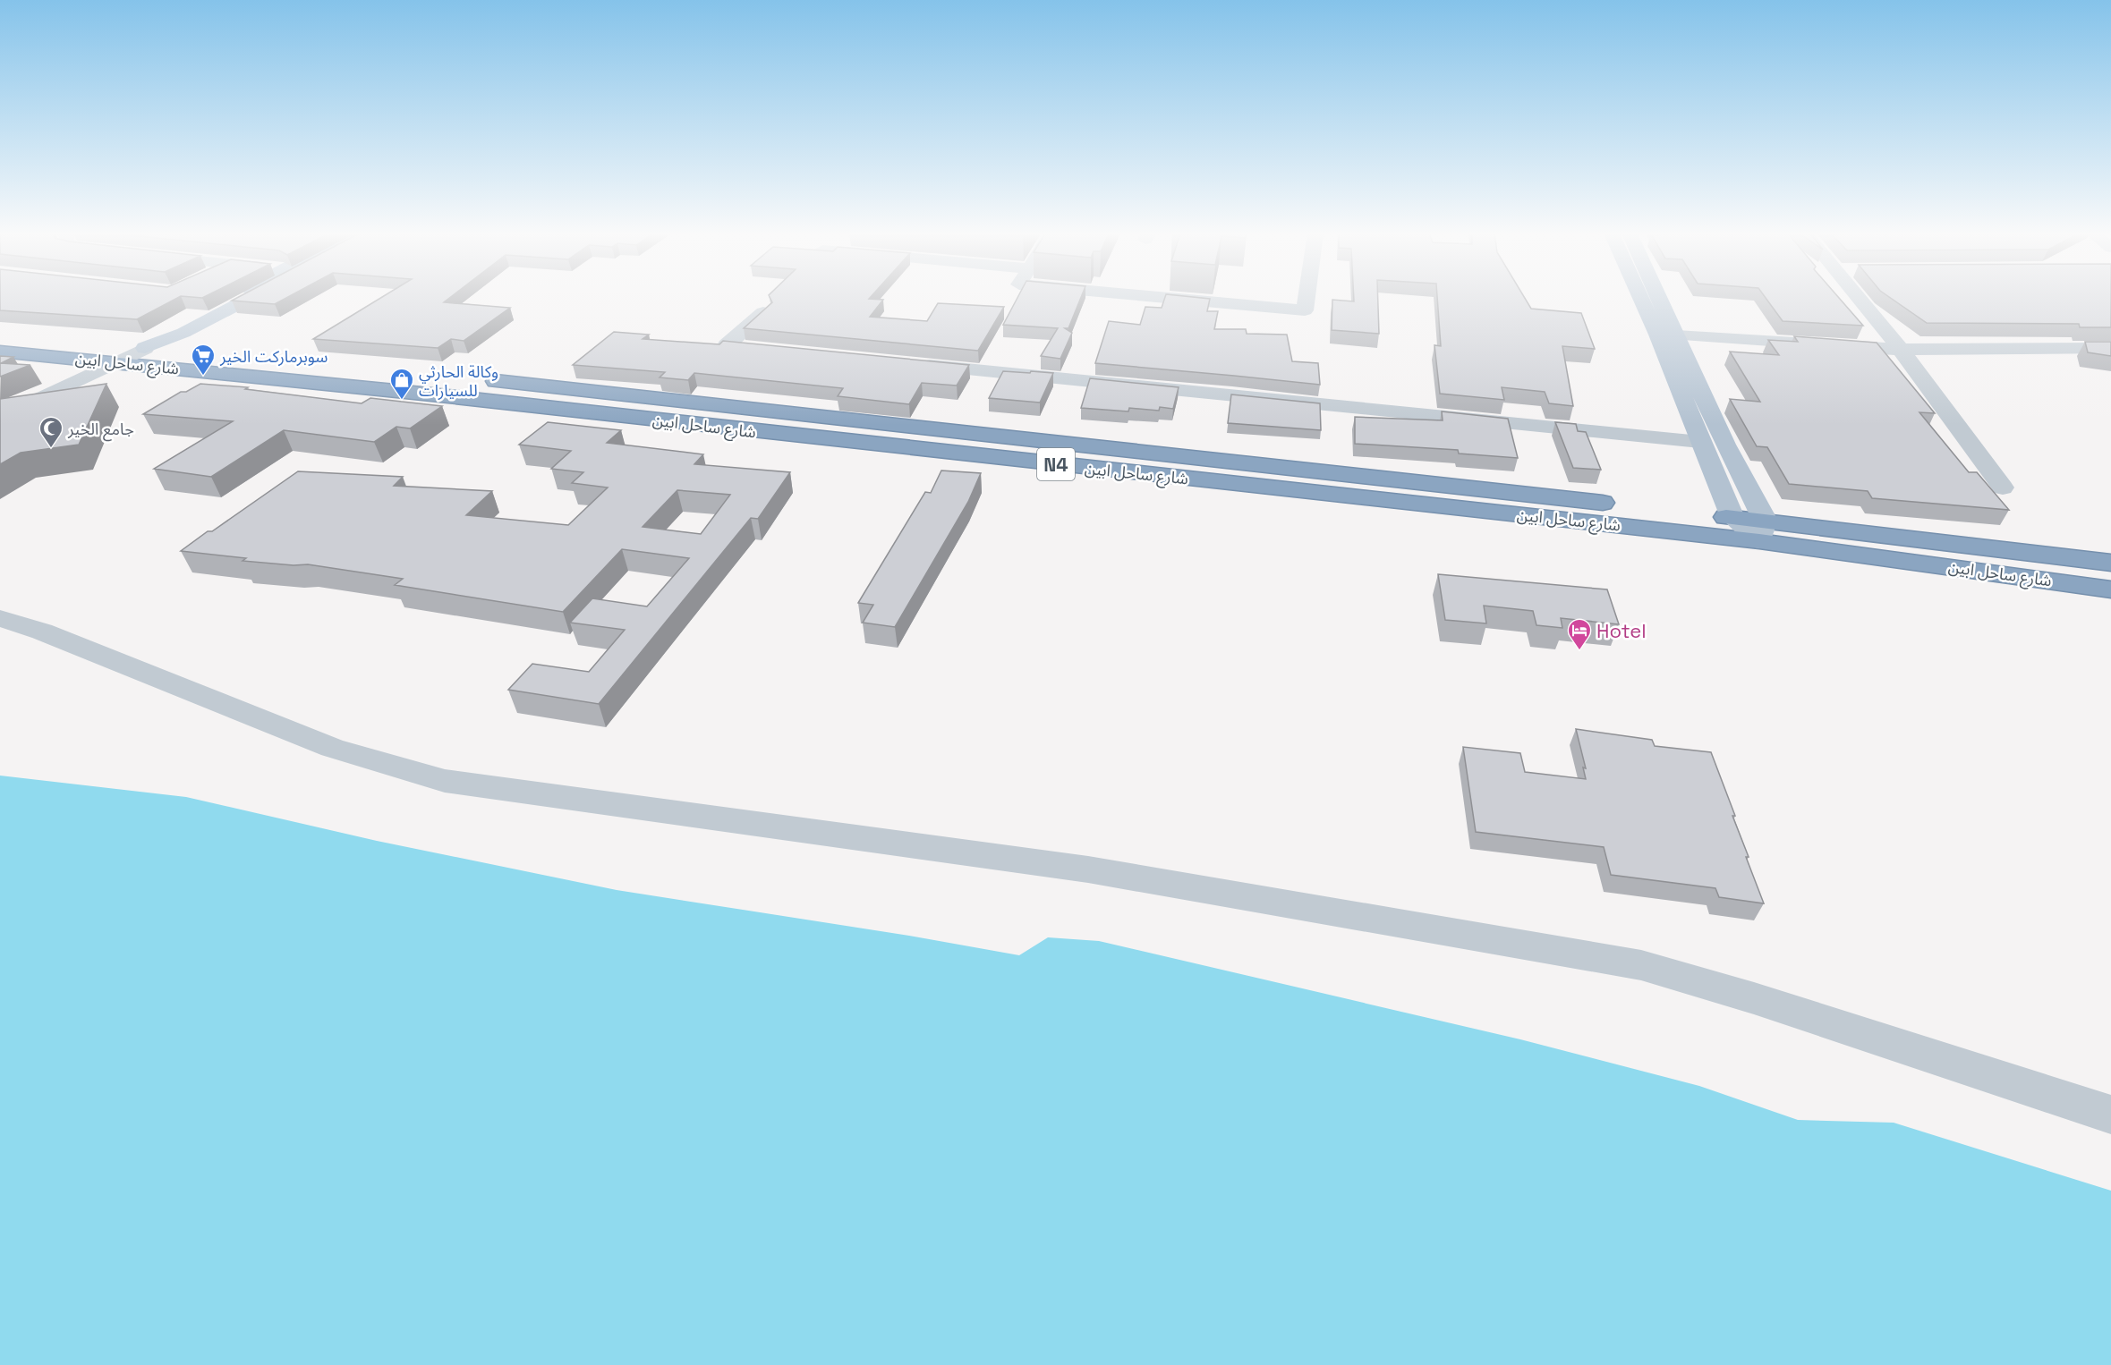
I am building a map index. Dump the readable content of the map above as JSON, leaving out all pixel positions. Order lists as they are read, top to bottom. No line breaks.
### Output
{"streets":{"highway":["شارع ساحل ابين","N4"]},"places":{"supermarket":["سوبرماركت الخير"],"shop":["وكالة الحارثي للسيارات"],"mosque":["جامع الخير"],"hotel":["Hotel"]}}
